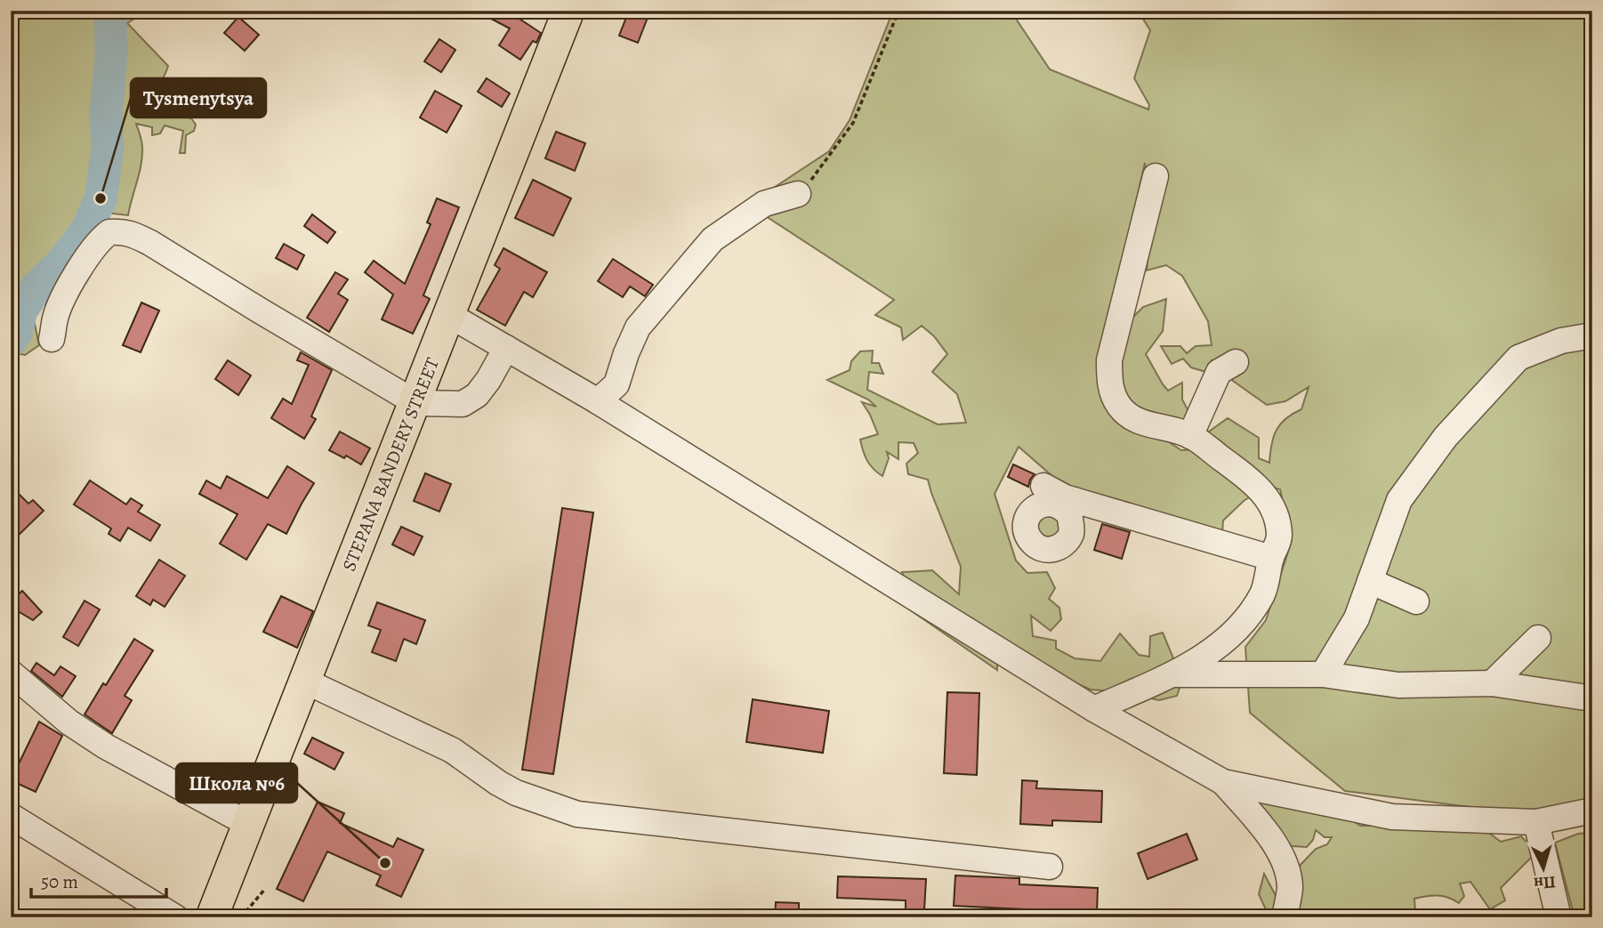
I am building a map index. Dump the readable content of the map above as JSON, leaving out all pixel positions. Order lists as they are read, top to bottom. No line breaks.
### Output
{"streets":{"main road":["STEPANA BANDERY STREET"]},"places":["Tysmenytsya","Школа №6"],"scale_bar":"50 m","north":"bottom"}
